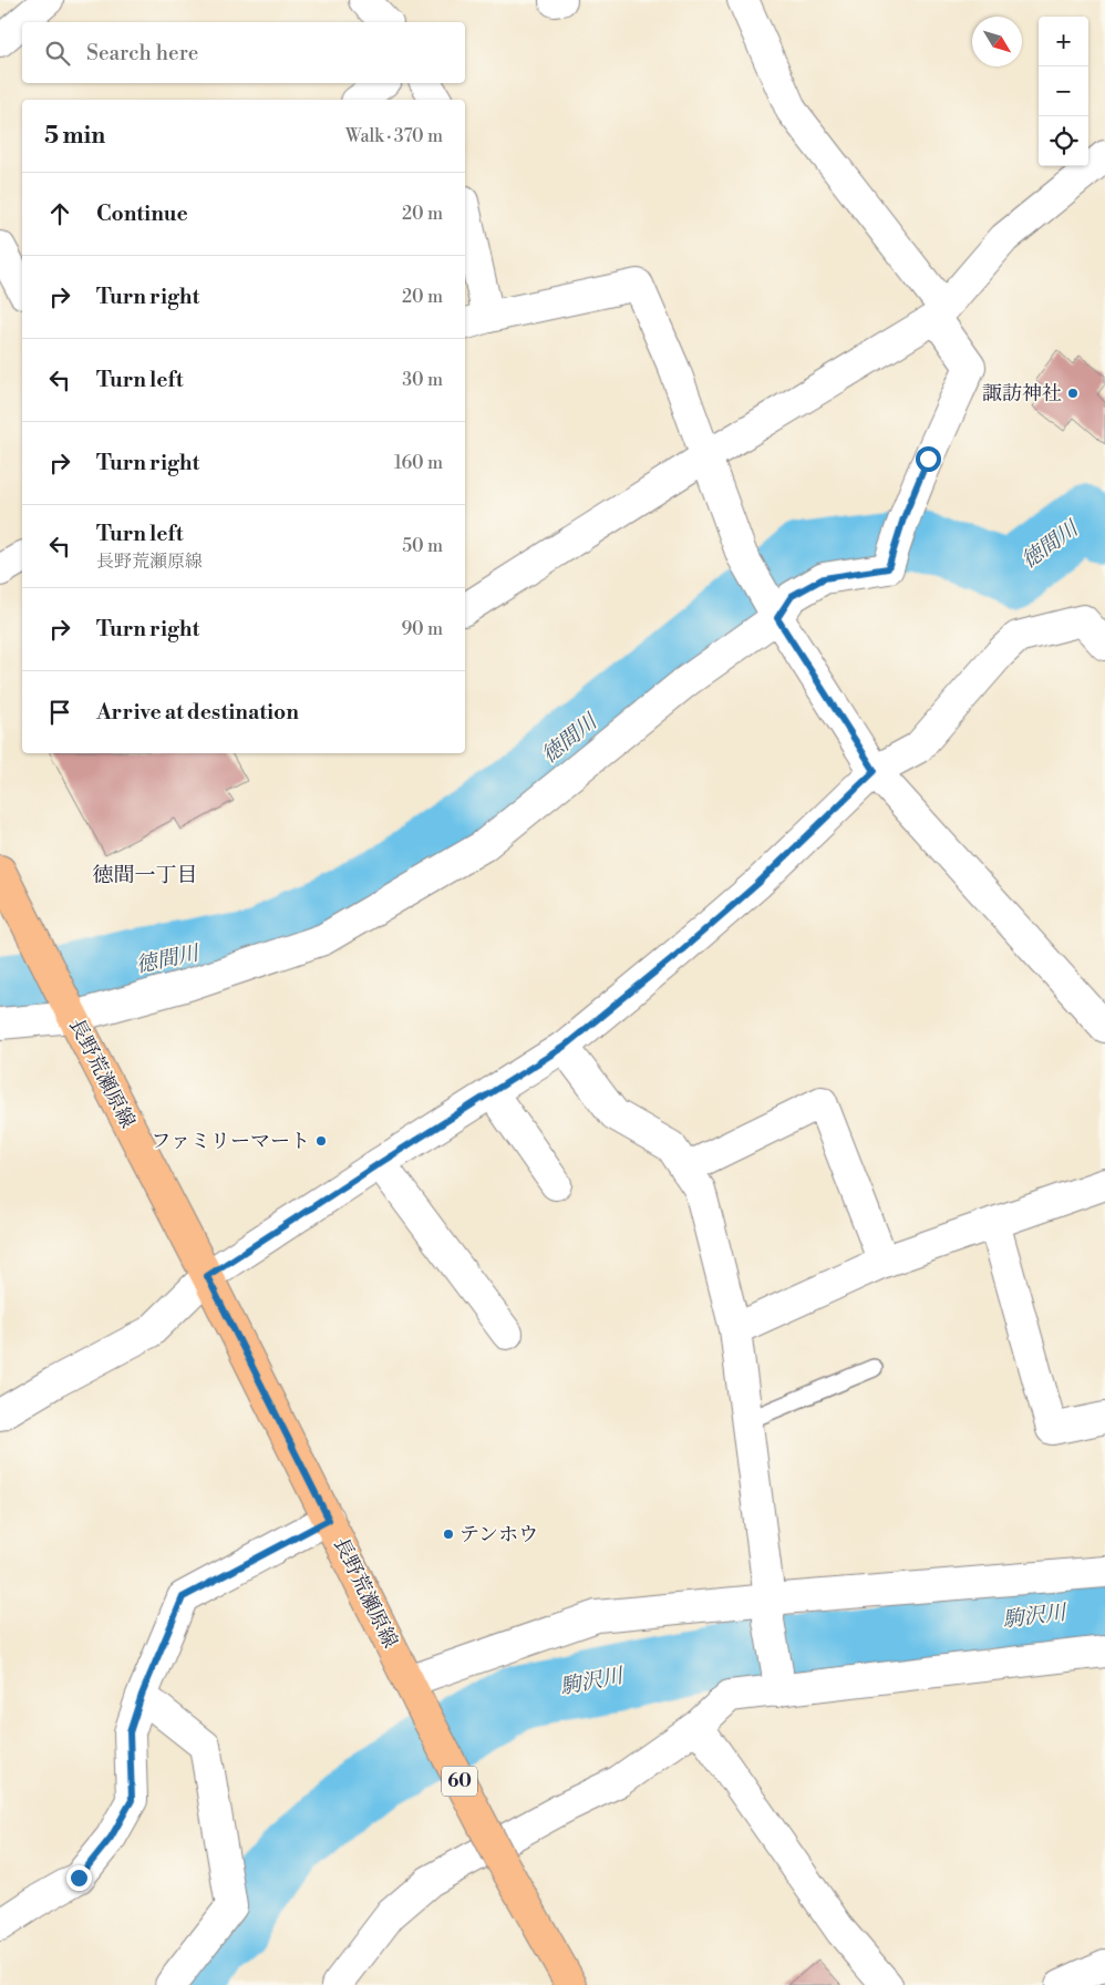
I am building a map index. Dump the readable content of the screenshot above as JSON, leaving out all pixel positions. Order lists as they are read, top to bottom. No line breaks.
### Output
{"streets":{"main road":["長野荒瀬原線","60"]},"districts":["徳間一丁目"],"water":["徳間川","駒沢川"],"places":["諏訪神社","ファミリーマート","テンホウ"],"north":"bottom right","page":{"map_buttons":["+","−"],"search":"Search here","heading":["5 min","Walk · 370 m"],"list":[["Continue","20 m"],["Turn right","20 m"],["Turn left","30 m"],["Turn right","160 m"],["Turn left","長野荒瀬原線","50 m"],["Turn right","90 m"],"Arrive at destination"]}}
